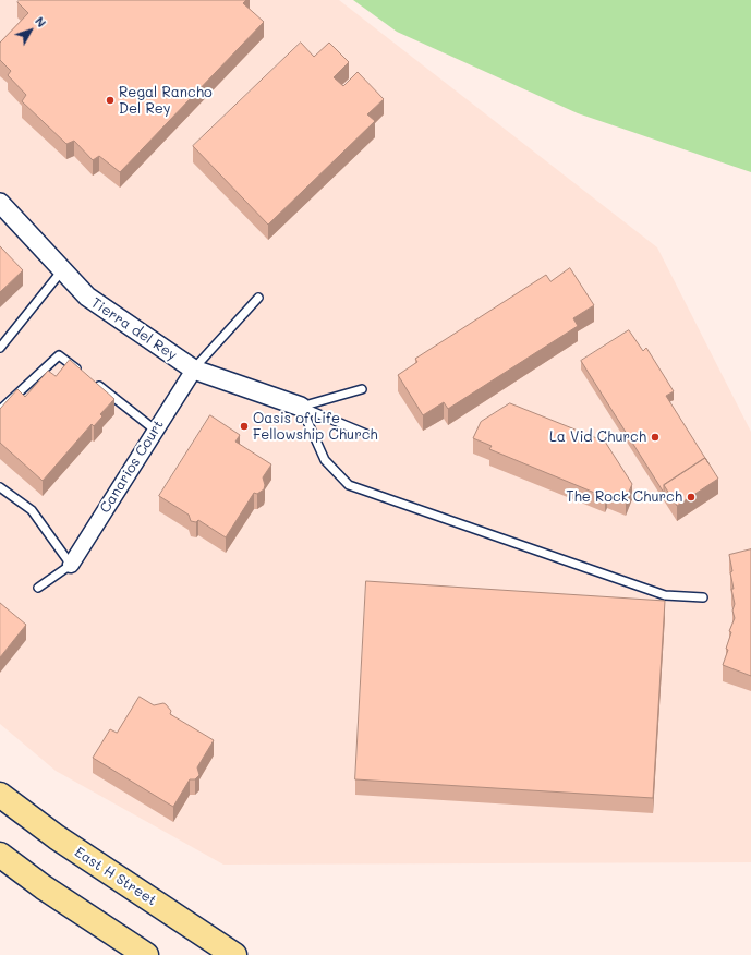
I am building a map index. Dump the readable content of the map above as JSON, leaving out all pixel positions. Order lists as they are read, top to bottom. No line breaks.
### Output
{"streets":{"main road":["East H Street"],"street":["Tierra del Rey","Canarios Court"]},"crossings":[["Tierra del Rey","Canarios Court"]],"places":["Regal Rancho Del Rey","Oasis of Life Fellowship Church","La Vid Church","The Rock Church"],"north":"top right"}
